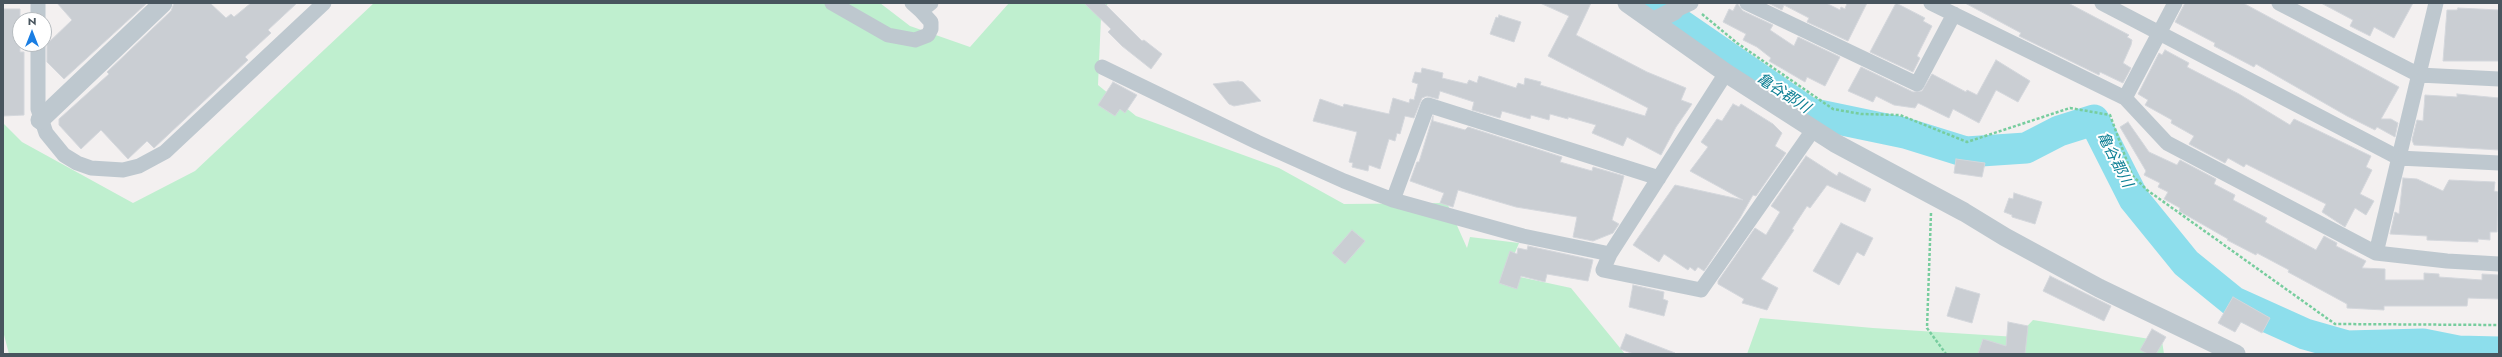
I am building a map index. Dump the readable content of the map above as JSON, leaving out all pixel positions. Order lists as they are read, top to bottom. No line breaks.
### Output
{"water":["亀谷郡川"],"north":"top"}
